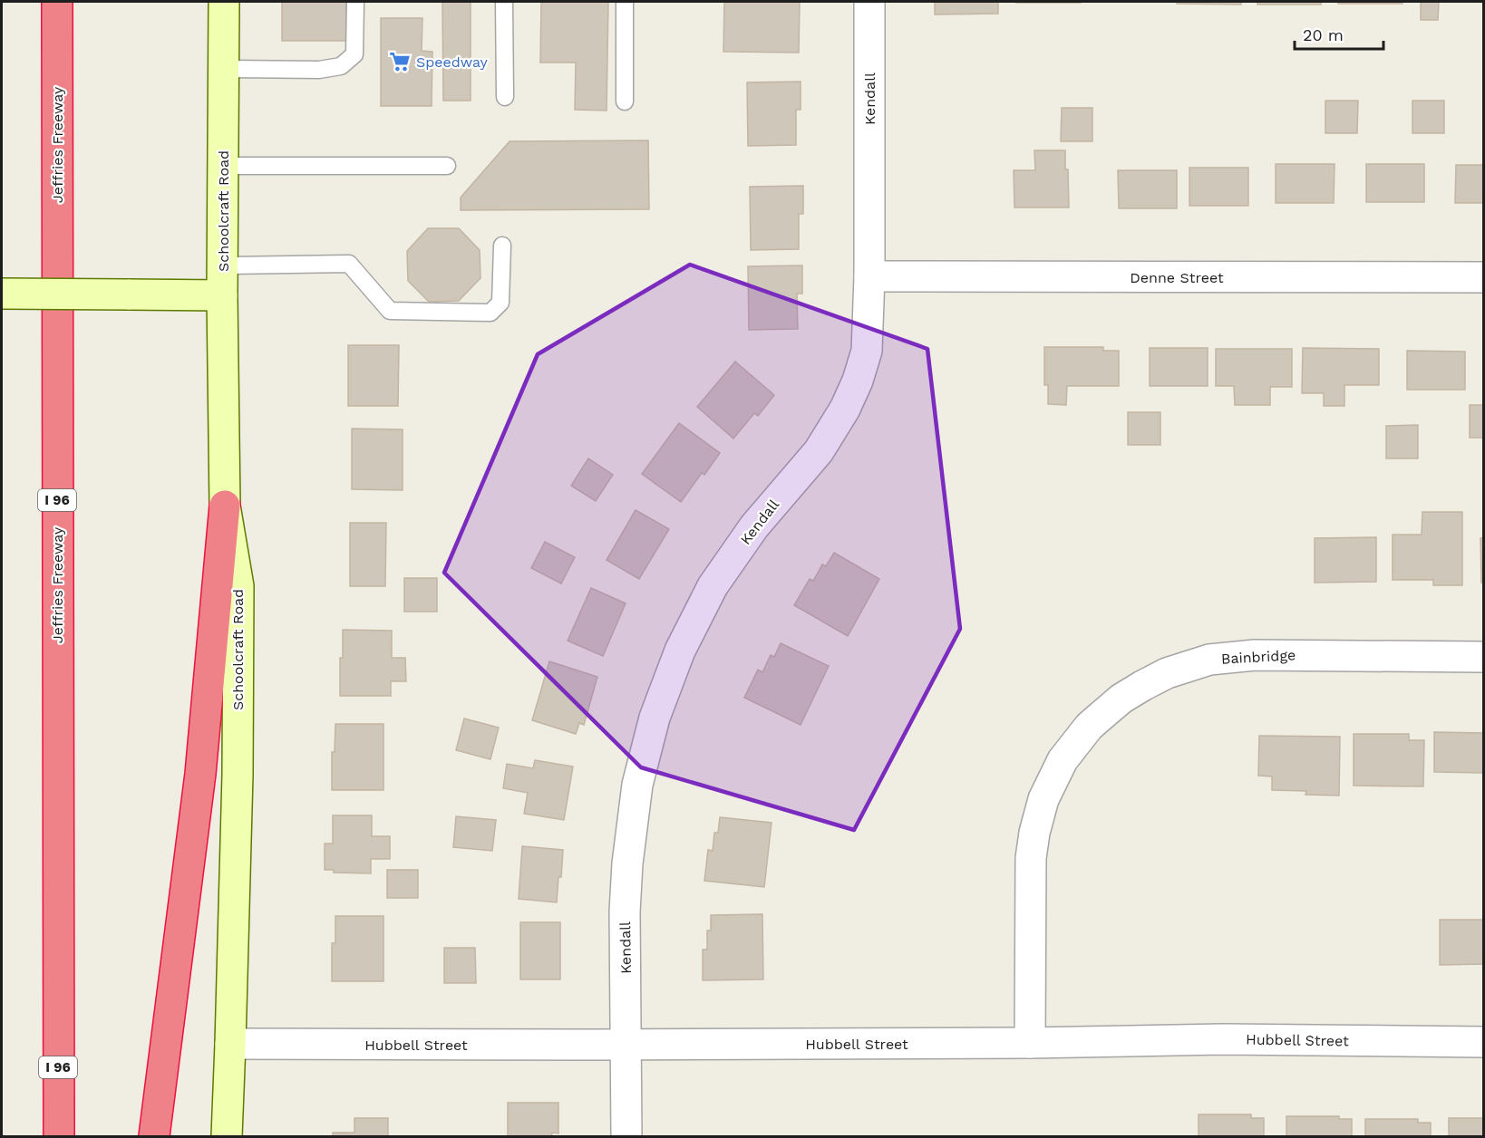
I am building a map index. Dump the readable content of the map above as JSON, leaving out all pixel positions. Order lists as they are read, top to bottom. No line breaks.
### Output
{"streets":{"highway":["Jeffries Freeway","I 96"],"main road":["Schoolcraft Road"],"street":["Kendall","Denne Street","Bainbridge","Hubbell Street"]},"crossings":[["Kendall","Denne Street"],["Kendall","Hubbell Street"],["Schoolcraft Road","Hubbell Street"],["Bainbridge","Hubbell Street"]],"places":{"supermarket":["Speedway"]},"scale_bar":"20 m"}
